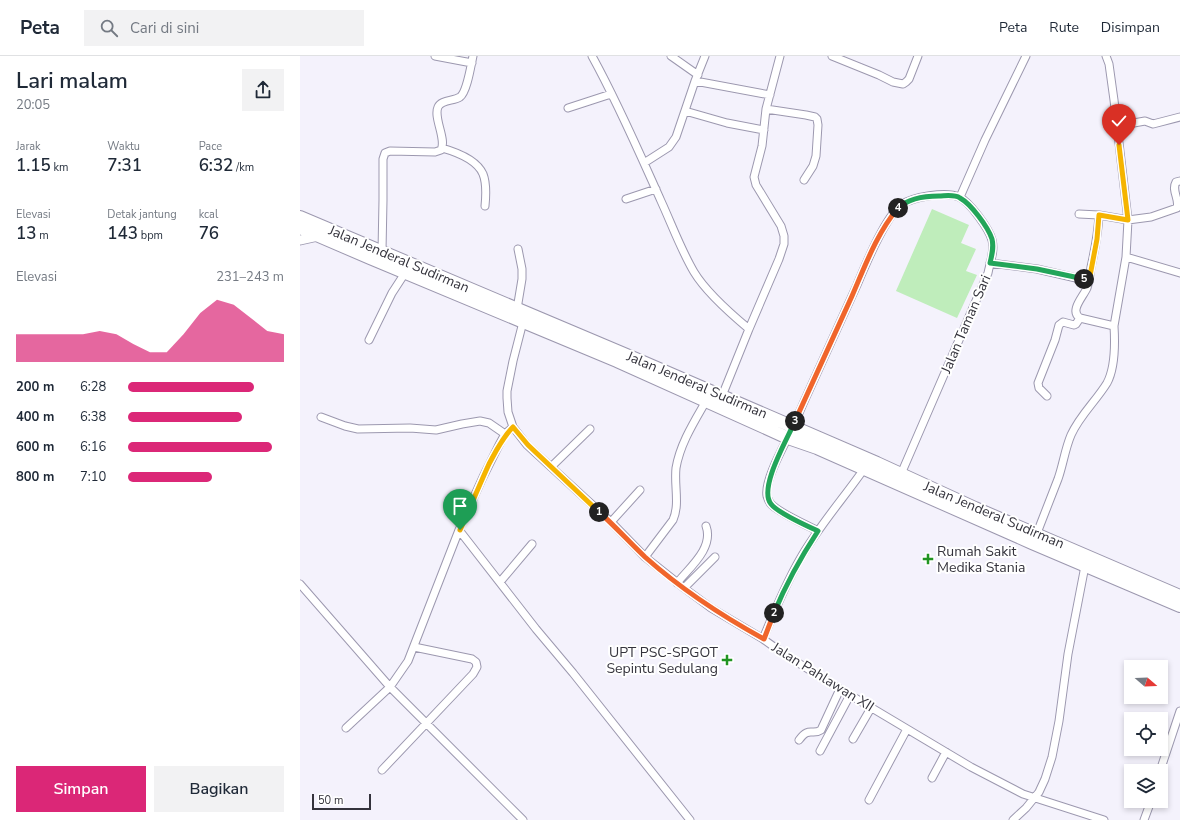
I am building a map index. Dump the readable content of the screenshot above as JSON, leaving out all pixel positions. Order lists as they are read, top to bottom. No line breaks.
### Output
{"streets":{"highway":["Jalan Jenderal Sudirman"],"street":["Jalan Taman Sari","Jalan Pahlawan XII"]},"crossings":[["Jalan Jenderal Sudirman","Jalan Taman Sari"],["Jalan Jenderal Sudirman","Jalan Pahlawan XII"]],"places":{"health":["Rumah Sakit Medika Stania","UPT PSC-SPGOT Sepintu Sedulang"]},"scale_bar":"50 m","north":"right","page":{"header":"Peta","search":"Cari di sini","nav":["Peta","Rute","Disimpan"],"heading":["Lari malam","20:05"],"stats":[["Jarak","1.15 km"],["Waktu","7:31"],["Pace","6:32 /km"],["Elevasi","13 m"],["Detak jantung","143 bpm"],["kcal","76"]],"pins":["4","5","3","1","2"],"chart":["Elevasi","231–243 m"],"list":[{"name":"200 m","note":"6:28"},{"name":"400 m","note":"6:38"},{"name":"600 m","note":"6:16"},{"name":"800 m","note":"7:10"}],"buttons":["Simpan","Bagikan"],"scale":"50 m"}}
